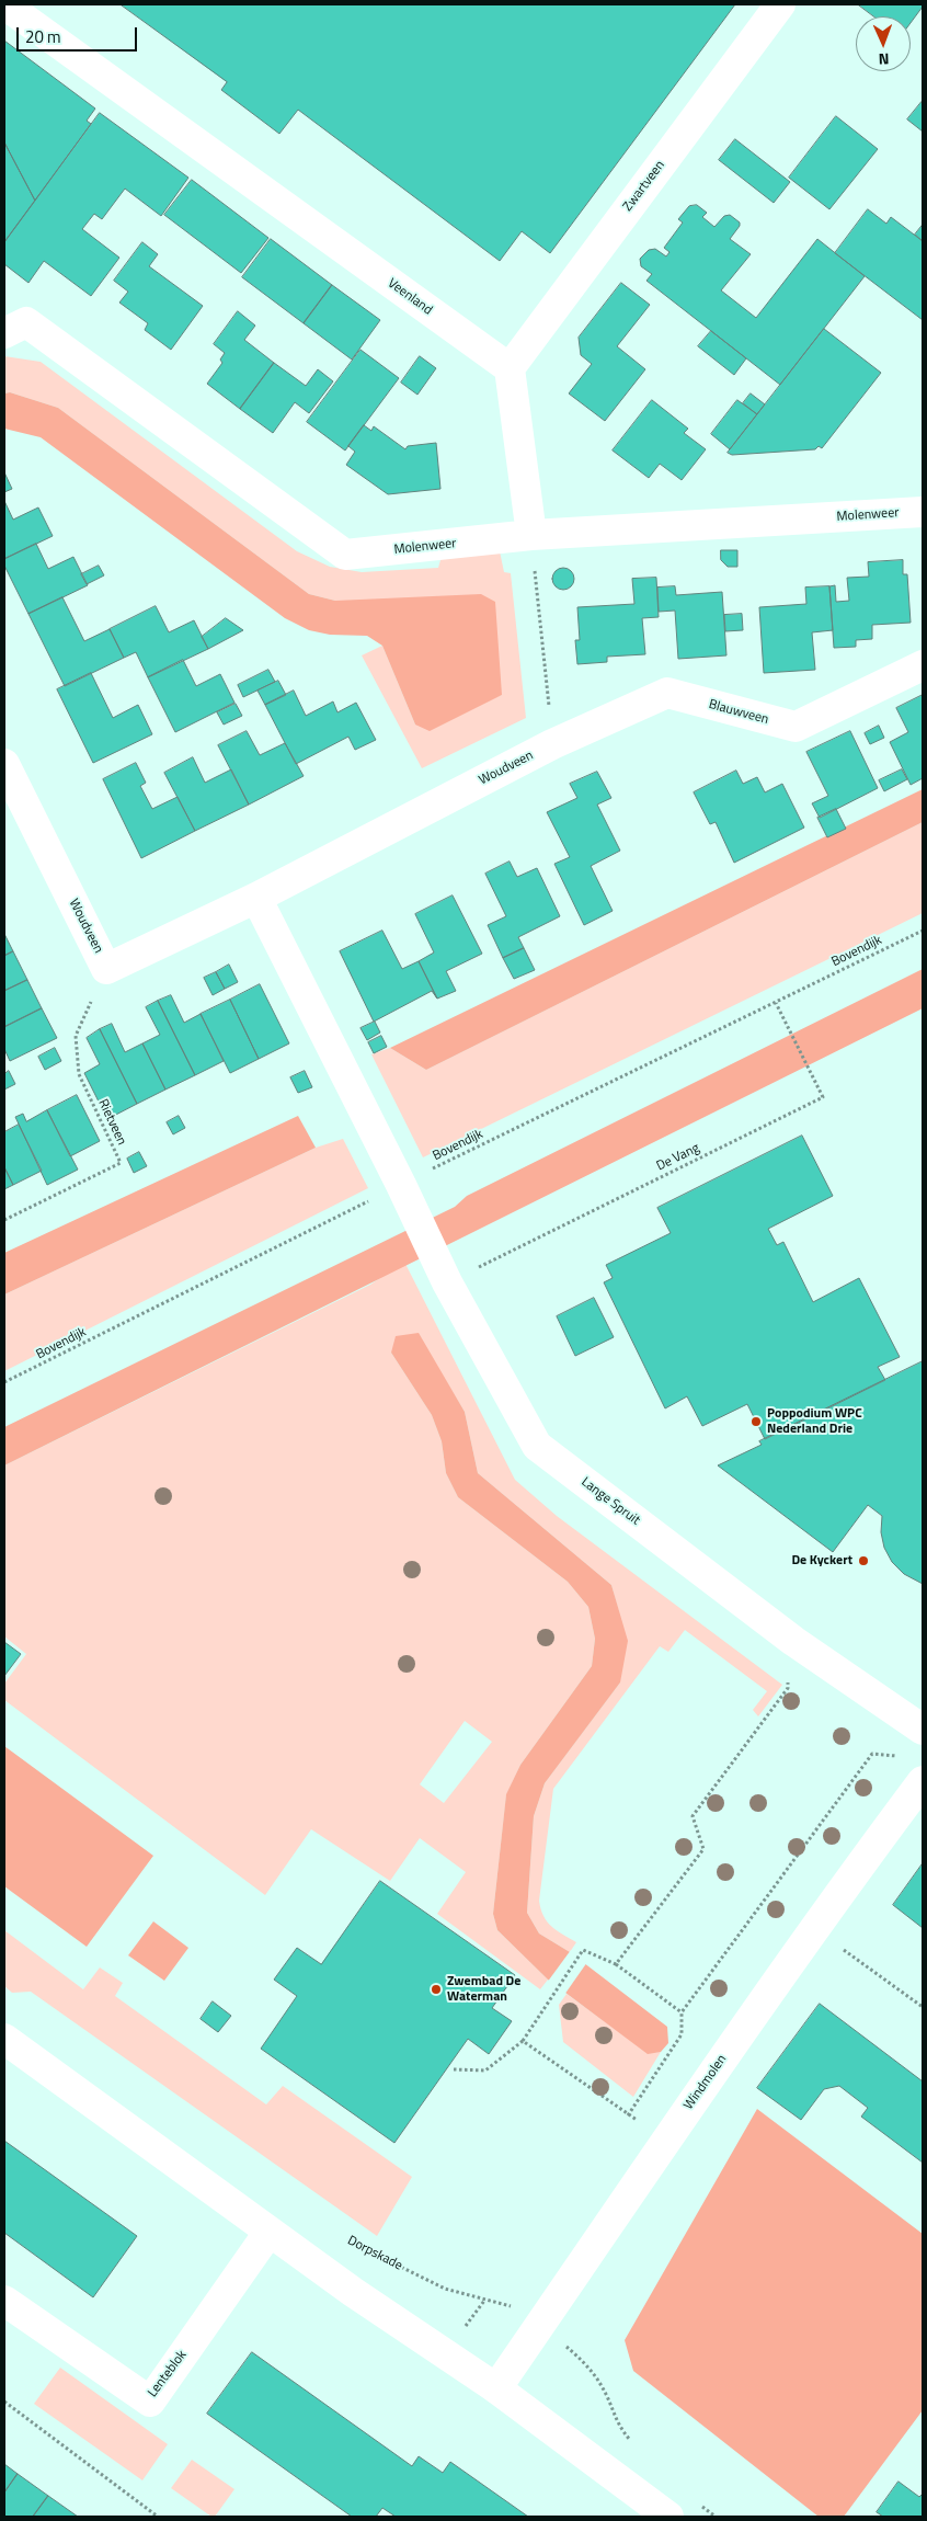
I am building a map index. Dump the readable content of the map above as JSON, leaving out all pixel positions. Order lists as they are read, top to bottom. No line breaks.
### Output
{"streets":{"street":["Zwartveen","Veenland","Molenweer","Blauwveen","Woudveen","Lange Spruit","Windmolen","Lenteblok"],"path":["Bovendijk","Rietveen","De Vang","Dorpskade"]},"crossings":[["Zwartveen","Veenland"],["Blauwveen","Woudveen"],["Woudveen","Rietveen"],["Bovendijk","De Vang"],["Bovendijk","Lange Spruit"],["De Vang","Lange Spruit"],["Windmolen","Dorpskade"]],"places":["Poppodium WPC Nederland Drie","De Kyckert","Zwembad De Waterman"],"scale_bar":"20 m","north":"bottom"}
